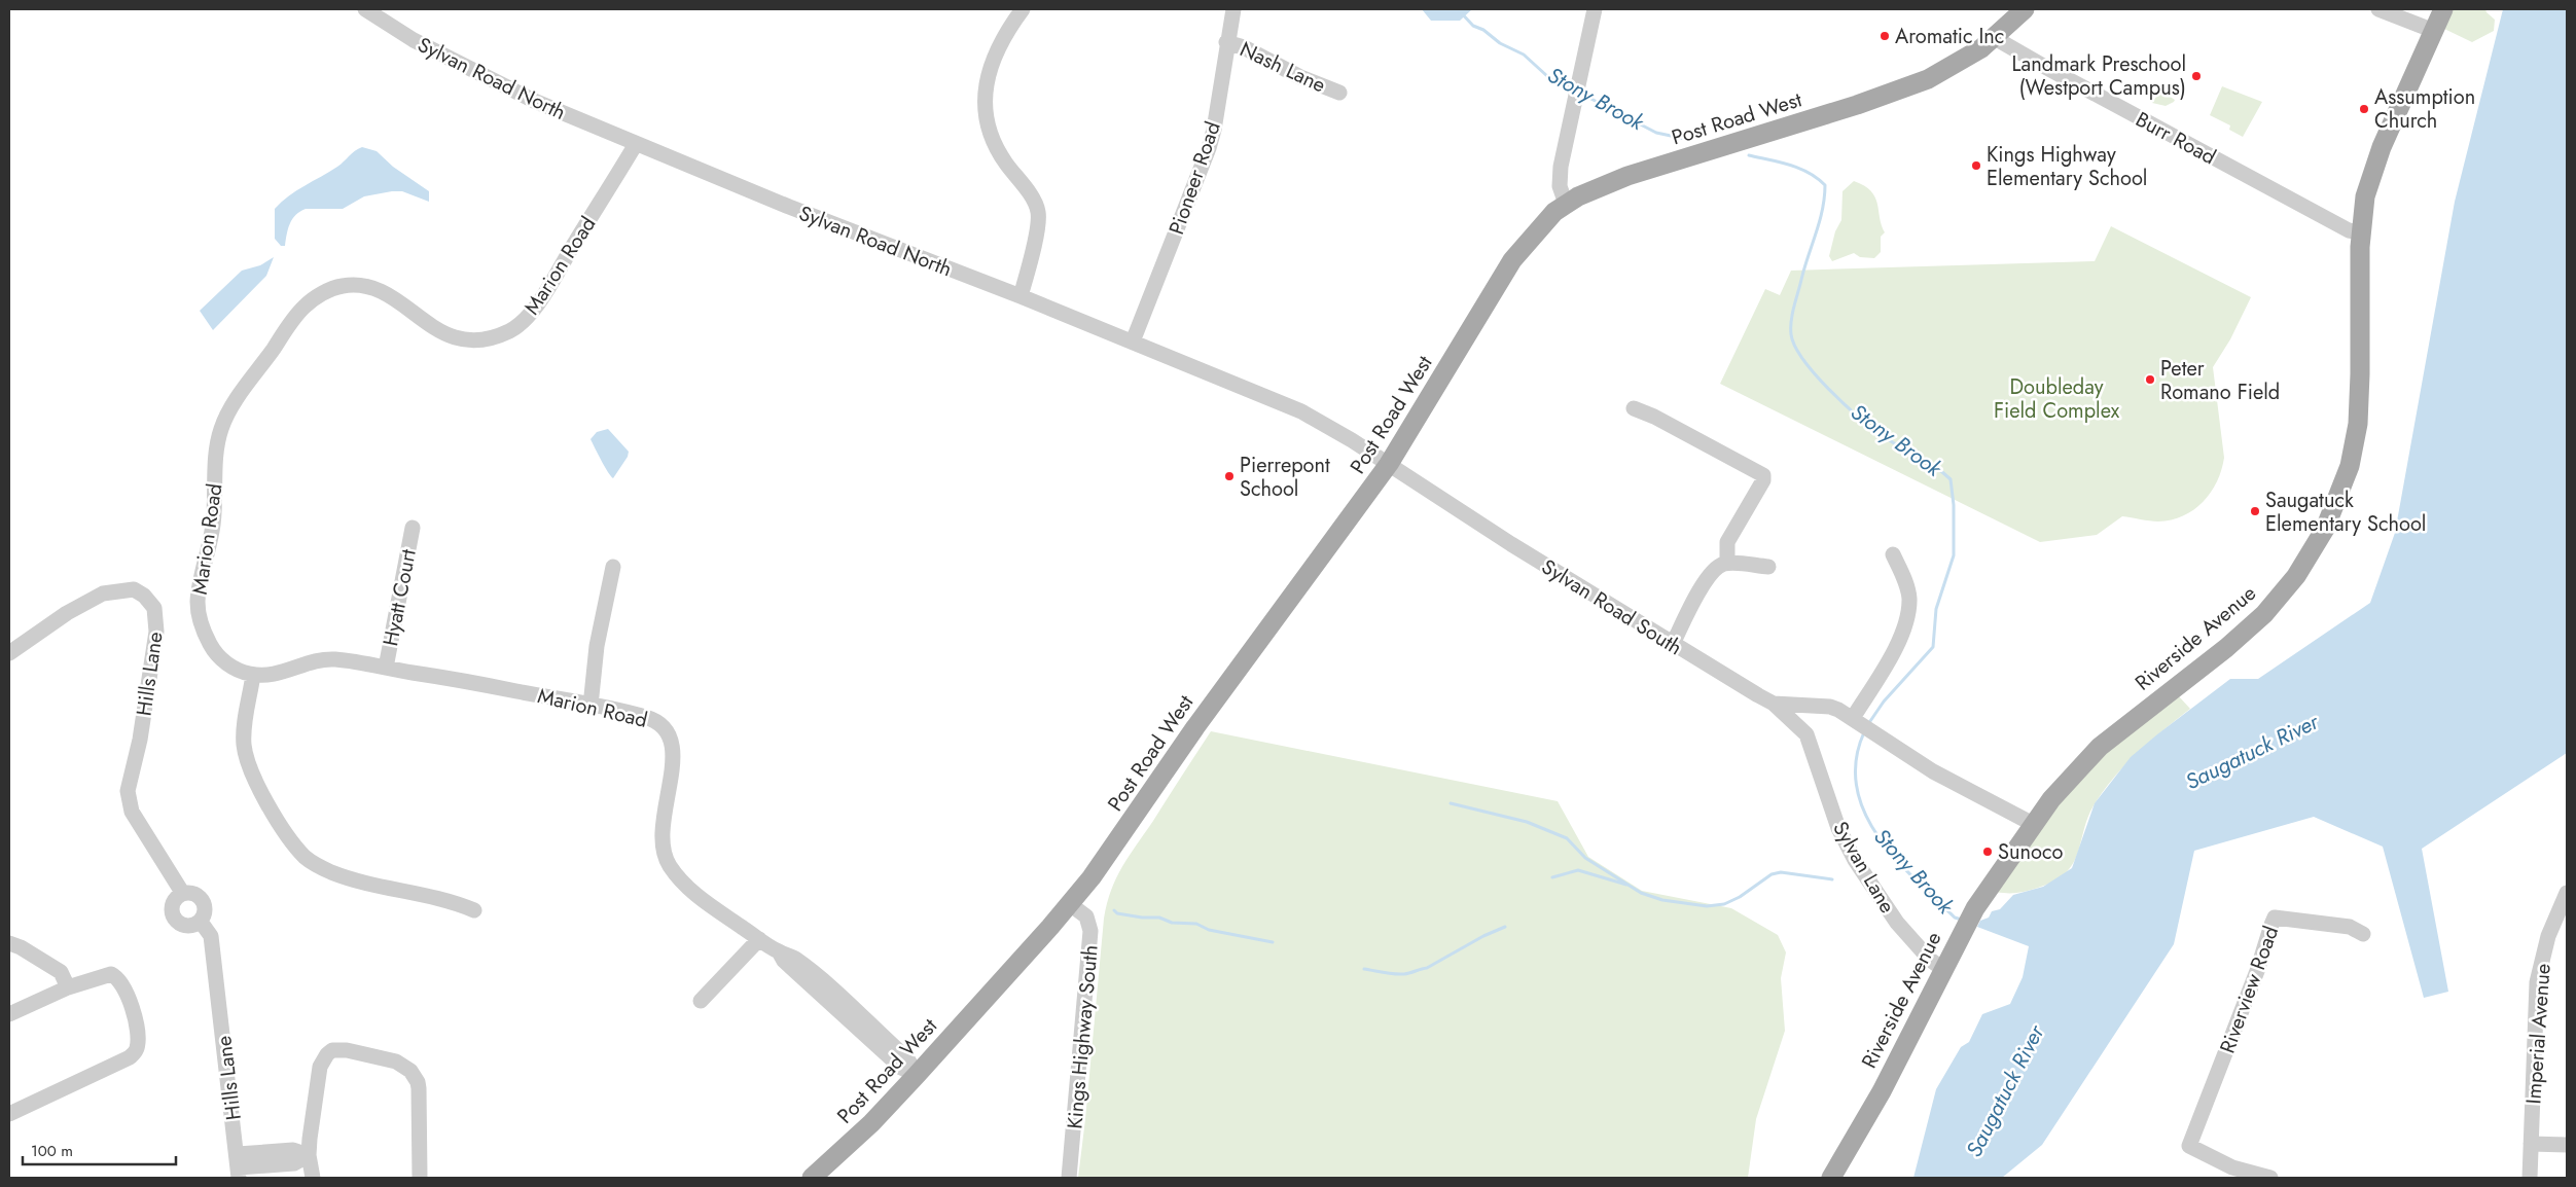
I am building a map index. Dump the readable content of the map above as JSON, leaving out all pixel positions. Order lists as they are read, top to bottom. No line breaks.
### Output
{"streets":{"main road":["Post Road West","Riverside Avenue"],"street":["Nash Lane","Sylvan Road North","Burr Road","Pioneer Road","Marion Road","Hyatt Court","Sylvan Road South","Hills Lane","Sylvan Lane","Riverview Road","Imperial Avenue","Kings Highway South"]},"crossings":[["Nash Lane","Pioneer Road"],["Sylvan Road North","Post Road West"],["Sylvan Road North","Pioneer Road"],["Sylvan Road North","Marion Road"],["Sylvan Road North","Sylvan Road South"],["Post Road West","Burr Road"],["Post Road West","Marion Road"],["Post Road West","Sylvan Road South"],["Post Road West","Kings Highway South"],["Burr Road","Riverside Avenue"],["Marion Road","Hyatt Court"],["Sylvan Road South","Riverside Avenue"],["Sylvan Road South","Sylvan Lane"],["Riverside Avenue","Sylvan Lane"]],"water":["Stony Brook","Saugatuck River"],"parks":["Doubleday Field Complex"],"places":["Aromatic Inc","Landmark Preschool (Westport Campus)","Assumption Church","Kings Highway Elementary School","Peter Romano Field","Pierrepont School","Saugatuck Elementary School","Sunoco"],"scale_bar":"100 m"}
